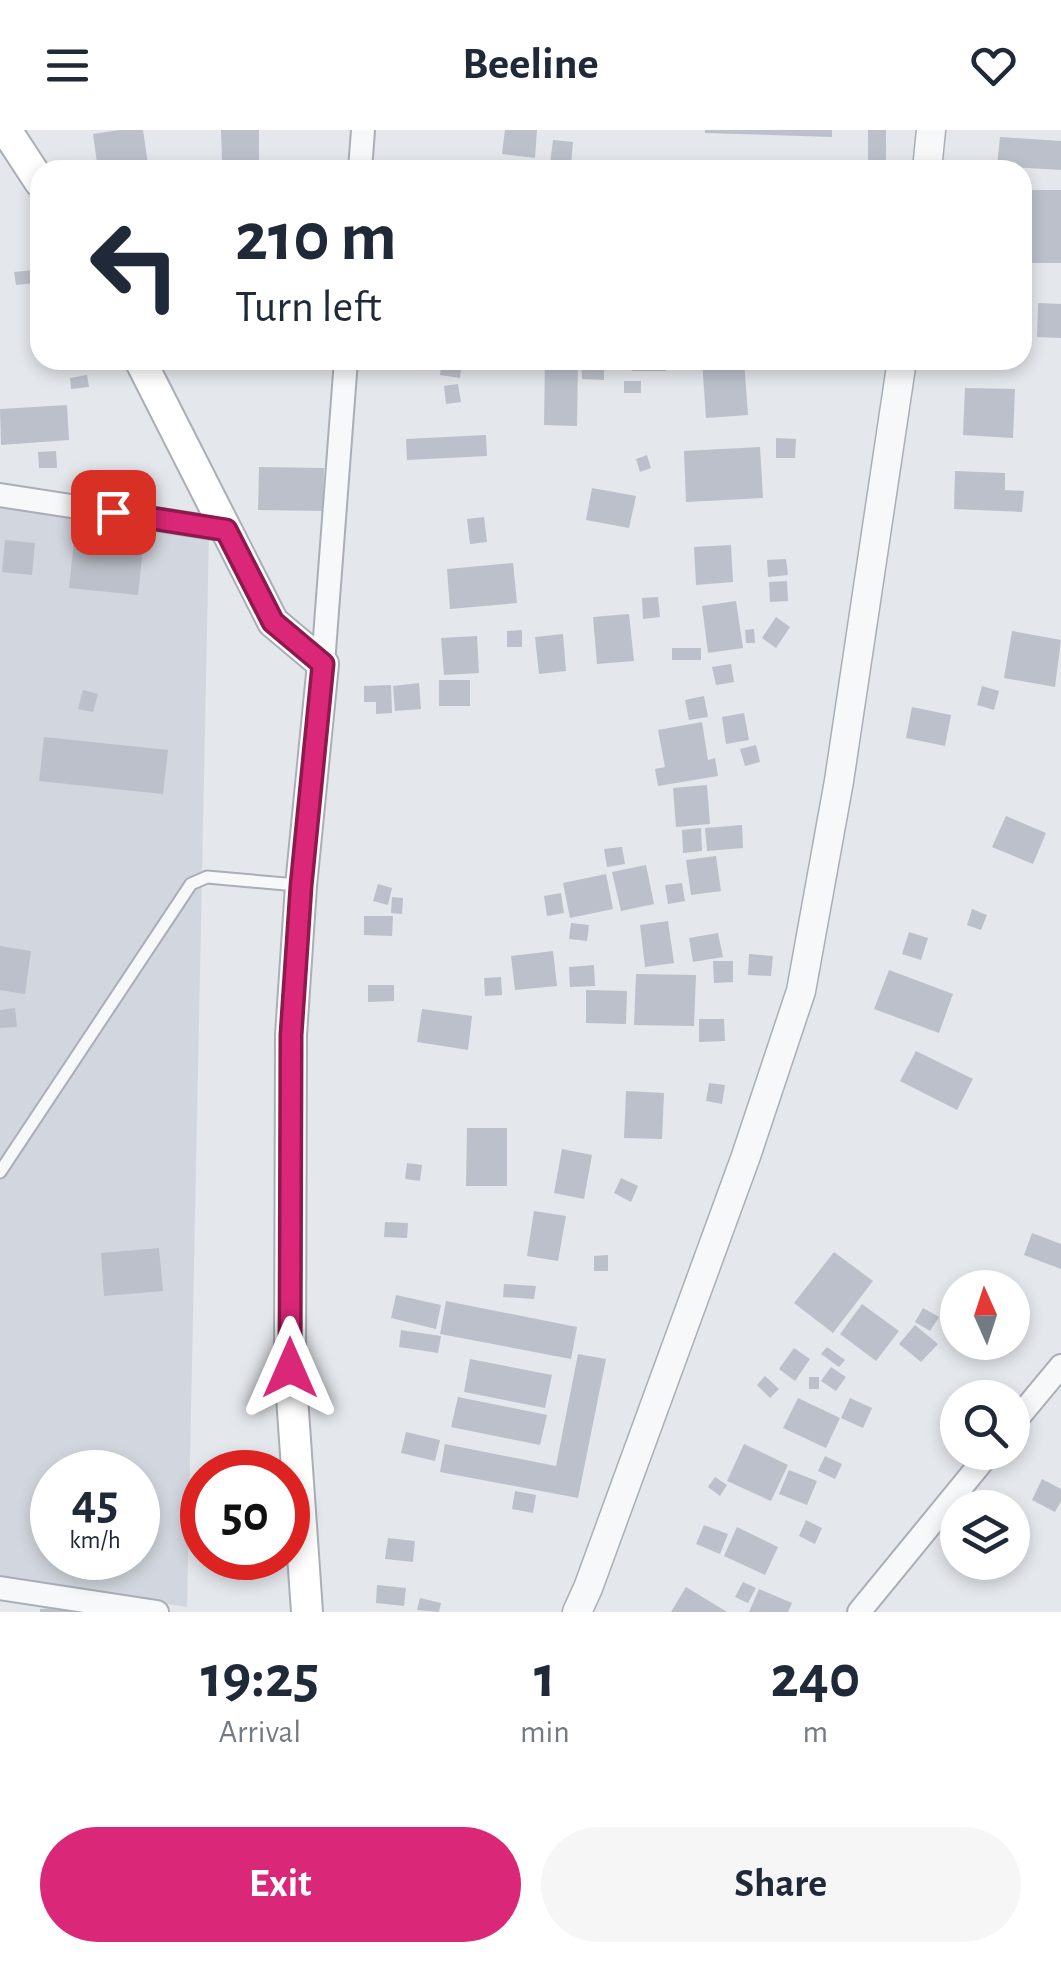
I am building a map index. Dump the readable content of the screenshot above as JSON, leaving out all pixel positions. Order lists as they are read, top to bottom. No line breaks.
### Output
{"north":"top","page":{"header":"Beeline","turn":["210 m","Turn left"],"speed":"45 km/h","limit":"50","eta":["19:25","Arrival","1","min","240","m"],"buttons":["Exit","Share"]}}
